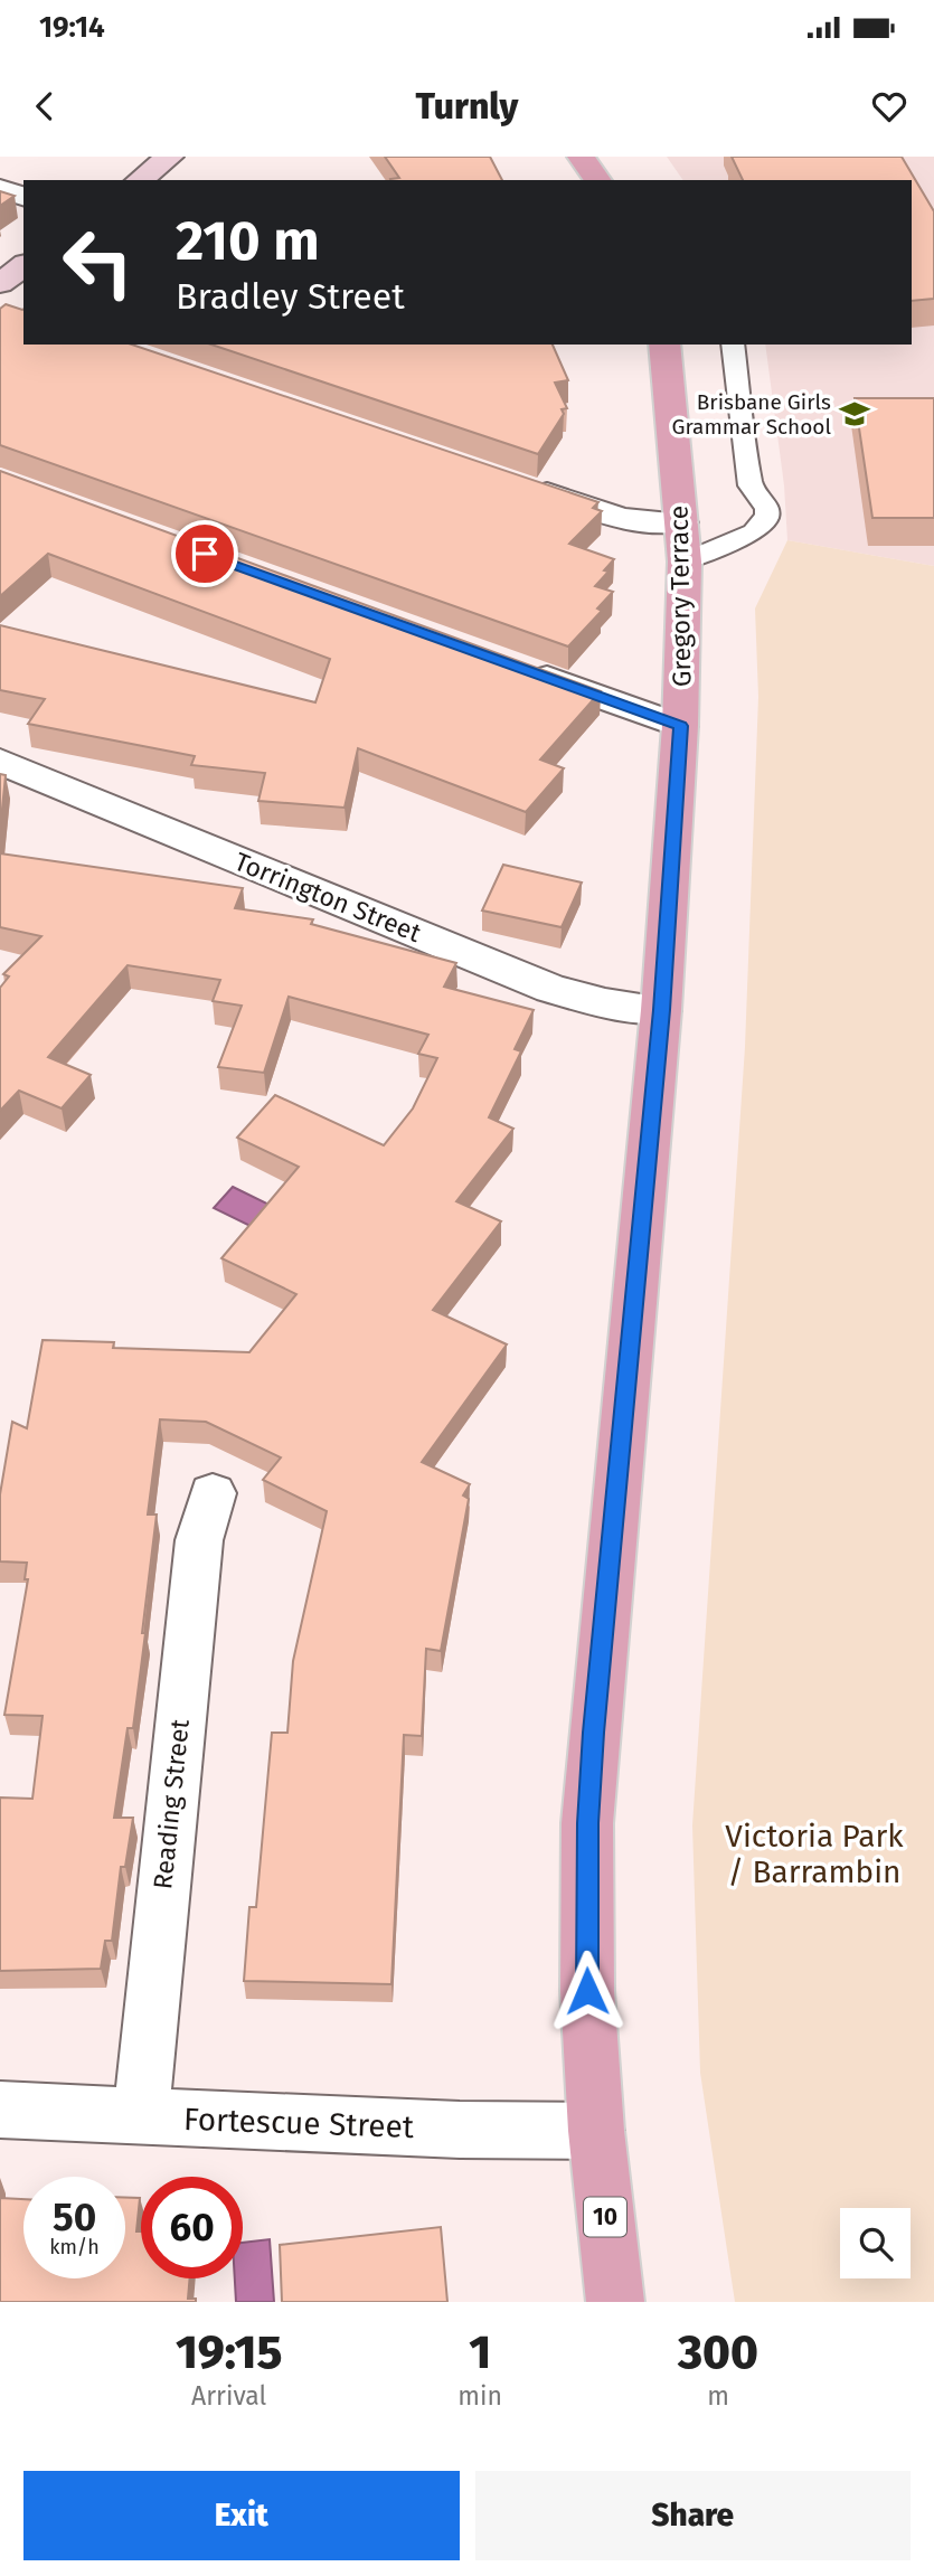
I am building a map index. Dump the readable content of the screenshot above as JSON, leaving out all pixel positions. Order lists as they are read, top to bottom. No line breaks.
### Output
{"streets":{"main road":["Gregory Terrace","10"],"street":["Torrington Street","Reading Street","Fortescue Street"]},"crossings":[["Gregory Terrace","Torrington Street"],["Gregory Terrace","Fortescue Street"],["Reading Street","Fortescue Street"]],"parks":["Victoria Park / Barrambin"],"places":{"school or university":["Brisbane Girls Grammar School"]},"page":{"status":"19:14","header":"Turnly","turn":["210 m","Bradley Street"],"speed":"50 km/h","limit":"60","eta":["19:15","Arrival","1","min","300","m"],"buttons":["Exit","Share"]}}
